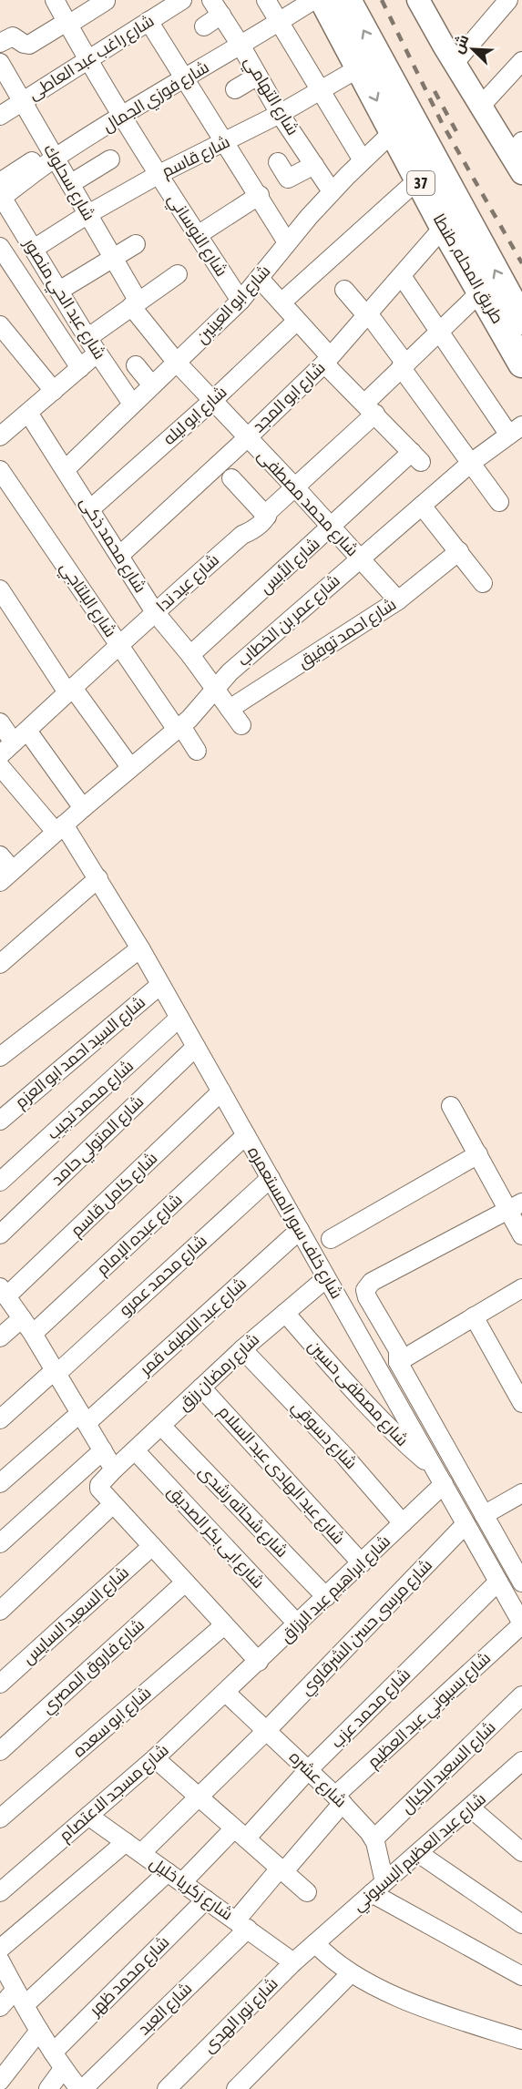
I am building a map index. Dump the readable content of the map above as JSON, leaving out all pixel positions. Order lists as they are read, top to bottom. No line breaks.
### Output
{"streets":{"main road":["37","طريق المحله, طنطا"],"street":["شارع راغب عبد العاطى","شارع التهامي","شارع فوزي الجمال","شارع قاسم","شارع سحلوك","شارع النوساني","شارع عبد الحي منصور","شارع ابو العينين","شارع ابو المجد","شارع ابو ليله","شارع محمد مصطفى","شارع محمد ذكى","شارع الأبس","شارع عيد ندا","شارع البلتاجي","شارع عمر بن الخطاب","شارع احمد توفيق","شارع السيد احمد ابو العزم","شارع محمد نجيب","شارع المتولي حامد","شارع كامل قاسم","شارع خلف سور المستعمره","شارع عبده الإمام","شارع محمد عمرو","شارع عبد اللطيف قمر","شارع رمضان رزق","شارع مصطفى حسين","شارع دسوقي","شارع عبد الهادى عبد السلام","شارع شحاته رشدى","شارع ابى بكر الصديق","شارع ابراهيم عبد الرزاق","شارع السعيد السايس","شارع مرسى حسن الشرقاوي","شارع فاروق المصري","شارع محمد عزب","شارع بسيوني عبد العظيم","شارع ابو سعده","شارع السعيد الكيال","شارع عشره","شارع مسجد الاعتصام","شارع عبد العظيم البسيوني","شارع زكريا خليل","شارع محمد ظهر","شارع العبد","شارع نور الهدى"]},"crossings":[["شارع راغب عبد العاطى","شارع سحلوك"],["شارع راغب عبد العاطى","شارع النوساني"],["شارع التهامي","شارع فوزي الجمال"],["شارع التهامي","شارع قاسم"],["شارع التهامي","شارع ابو العينين"],["شارع فوزي الجمال","شارع سحلوك"],["شارع فوزي الجمال","شارع النوساني"],["شارع فوزي الجمال","شارع عبد الحي منصور"],["شارع قاسم","شارع سحلوك"],["شارع قاسم","شارع النوساني"],["شارع قاسم","طريق المحله, طنطا"],["شارع قاسم","شارع عبد الحي منصور"],["شارع سحلوك","شارع محمد مصطفى"],["شارع النوساني","شارع ابو العينين"],["طريق المحله, طنطا","شارع ابو العينين"],["طريق المحله, طنطا","شارع ابو المجد"],["طريق المحله, طنطا","شارع عيد ندا"],["شارع عبد الحي منصور","شارع ابو العينين"],["شارع ابو العينين","شارع محمد مصطفى"],["شارع ابو العينين","شارع محمد ذكى"],["شارع ابو المجد","شارع محمد مصطفى"],["شارع ابو المجد","شارع محمد ذكى"],["شارع ابو ليله","شارع محمد مصطفى"],["شارع ابو ليله","شارع محمد ذكى"],["شارع محمد مصطفى","شارع الأبس"],["شارع محمد مصطفى","شارع عيد ندا"],["شارع محمد مصطفى","شارع عمر بن الخطاب"],["شارع محمد مصطفى","شارع احمد توفيق"],["شارع محمد ذكى","شارع الأبس"],["شارع محمد ذكى","شارع عيد ندا"],["شارع محمد ذكى","شارع عمر بن الخطاب"],["شارع محمد ذكى","شارع احمد توفيق"],["شارع الأبس","شارع عيد ندا"],["شارع عيد ندا","شارع البلتاجي"],["شارع البلتاجي","شارع عمر بن الخطاب"],["شارع عمر بن الخطاب","شارع خلف سور المستعمره"],["شارع السيد احمد ابو العزم","شارع خلف سور المستعمره"],["شارع محمد نجيب","شارع خلف سور المستعمره"],["شارع المتولي حامد","شارع خلف سور المستعمره"],["شارع كامل قاسم","شارع خلف سور المستعمره"],["شارع خلف سور المستعمره","شارع عبده الإمام"],["شارع خلف سور المستعمره","شارع محمد عمرو"],["شارع خلف سور المستعمره","شارع عبد اللطيف قمر"],["شارع خلف سور المستعمره","شارع رمضان رزق"],["شارع خلف سور المستعمره","شارع مصطفى حسين"],["شارع خلف سور المستعمره","شارع ابراهيم عبد الرزاق"],["شارع خلف سور المستعمره","شارع مرسى حسن الشرقاوي"],["شارع خلف سور المستعمره","شارع محمد عزب"],["شارع خلف سور المستعمره","شارع بسيوني عبد العظيم"],["شارع رمضان رزق","شارع مصطفى حسين"],["شارع رمضان رزق","شارع دسوقي"],["شارع رمضان رزق","شارع عبد الهادى عبد السلام"],["شارع رمضان رزق","شارع شحاته رشدى"],["شارع رمضان رزق","شارع ابى بكر الصديق"],["شارع مصطفى حسين","شارع ابراهيم عبد الرزاق"],["شارع دسوقي","شارع ابراهيم عبد الرزاق"],["شارع عبد الهادى عبد السلام","شارع ابراهيم عبد الرزاق"],["شارع شحاته رشدى","شارع ابراهيم عبد الرزاق"],["شارع ابى بكر الصديق","شارع ابراهيم عبد الرزاق"],["شارع ابراهيم عبد الرزاق","شارع عشره"],["شارع ابراهيم عبد الرزاق","شارع مسجد الاعتصام"],["شارع مرسى حسن الشرقاوي","شارع عشره"],["شارع مرسى حسن الشرقاوي","شارع زكريا خليل"],["شارع محمد عزب","شارع عشره"],["شارع محمد عزب","شارع زكريا خليل"],["شارع بسيوني عبد العظيم","شارع عشره"],["شارع بسيوني عبد العظيم","شارع العبد"],["شارع السعيد الكيال","شارع عشره"],["شارع عشره","شارع مسجد الاعتصام"],["شارع عشره","شارع عبد العظيم البسيوني"],["شارع مسجد الاعتصام","شارع زكريا خليل"],["شارع عبد العظيم البسيوني","شارع نور الهدى"],["شارع زكريا خليل","شارع محمد ظهر"],["شارع زكريا خليل","شارع العبد"],["شارع زكريا خليل","شارع نور الهدى"]],"north":"top left"}
